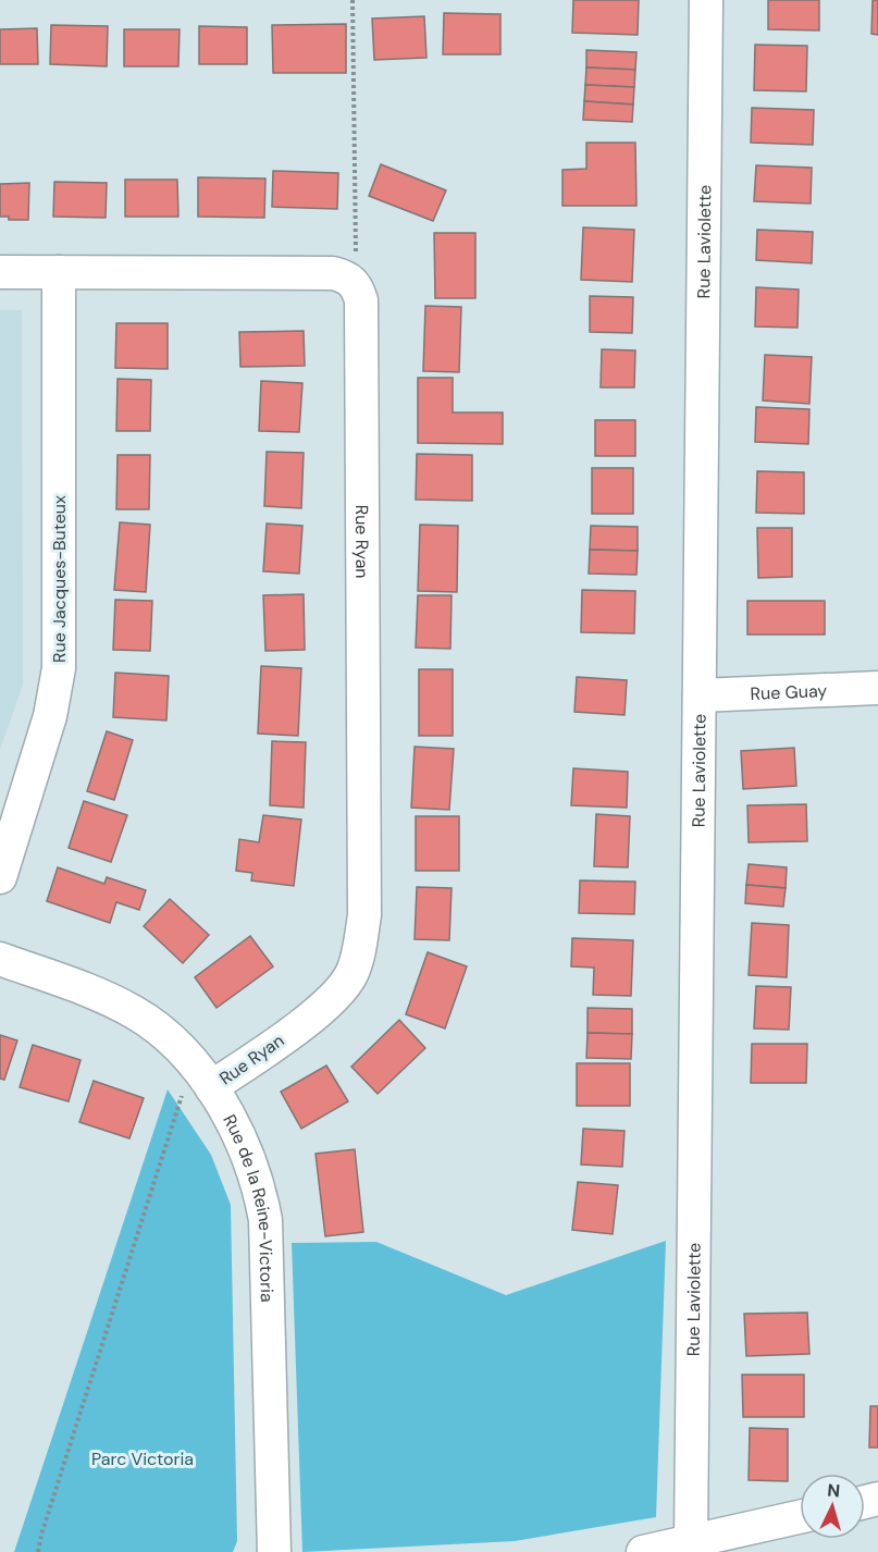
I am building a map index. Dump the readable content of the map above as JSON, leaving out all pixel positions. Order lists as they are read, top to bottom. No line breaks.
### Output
{"streets":{"street":["Rue Laviolette","Rue Ryan","Rue Jacques-Buteux","Rue Guay","Rue de la Reine-Victoria"]},"crossings":[["Rue Laviolette","Rue Guay"],["Rue Ryan","Rue de la Reine-Victoria"]],"parks":["Parc Victoria"],"north":"top"}
